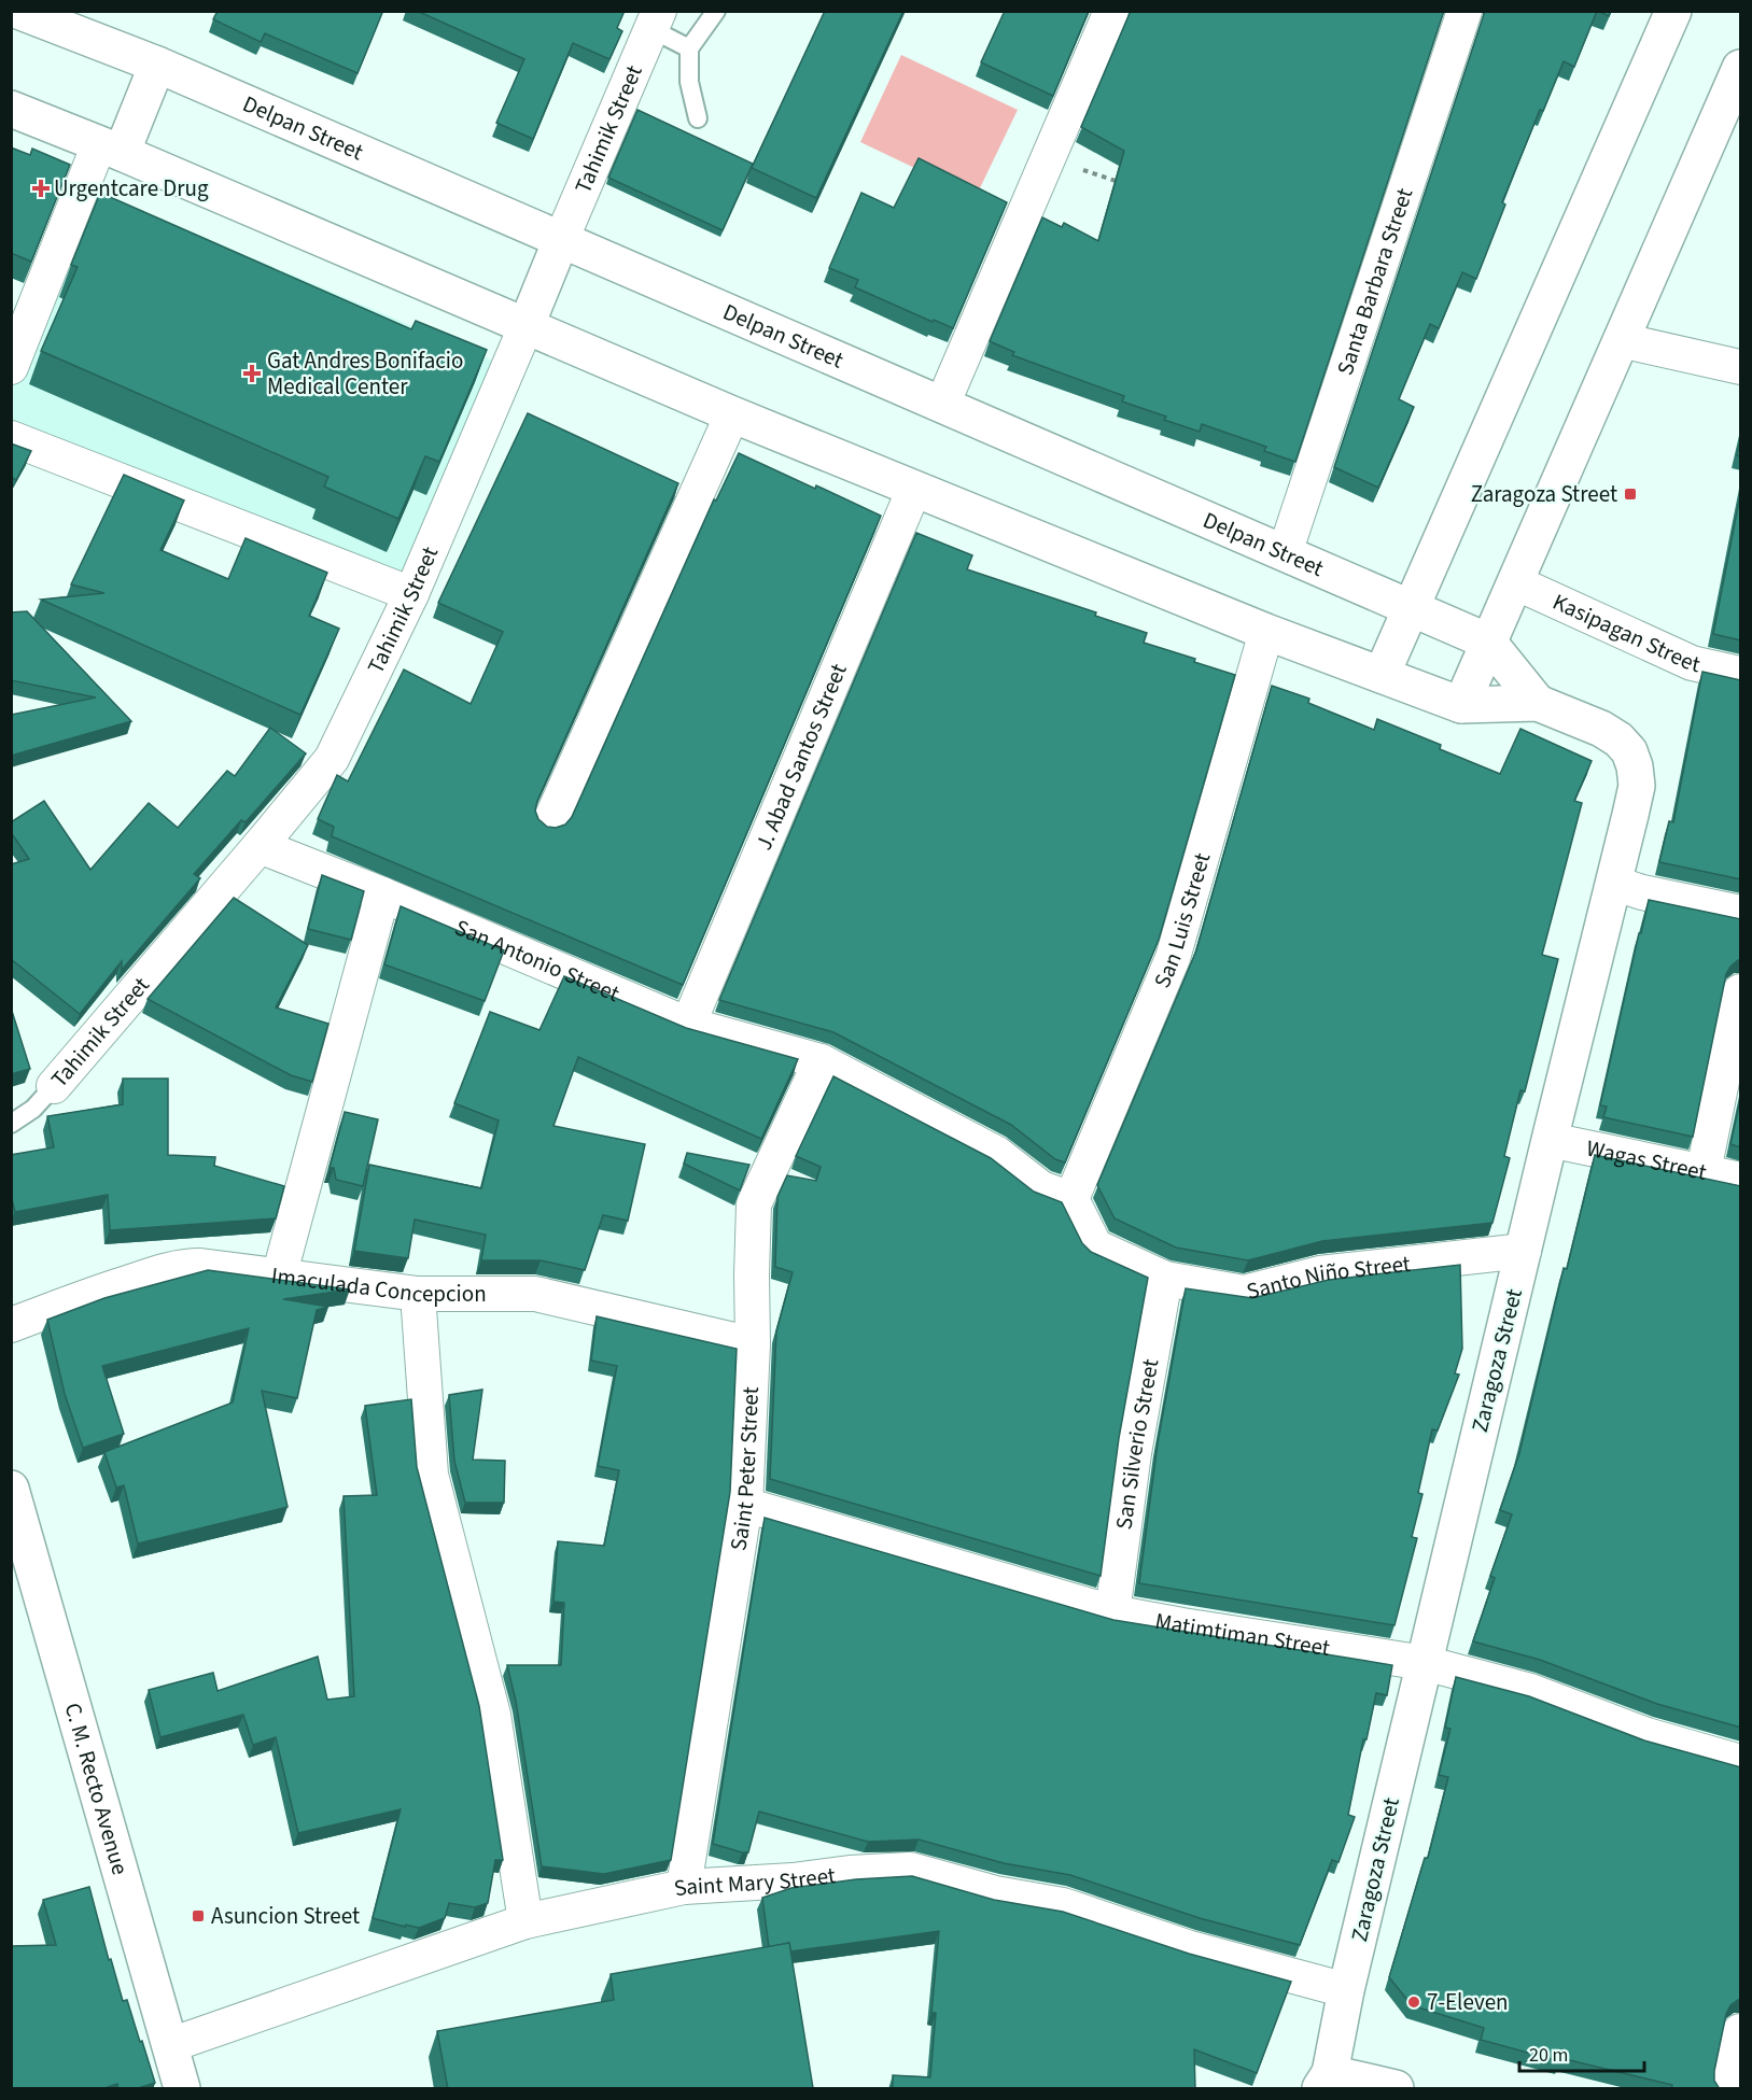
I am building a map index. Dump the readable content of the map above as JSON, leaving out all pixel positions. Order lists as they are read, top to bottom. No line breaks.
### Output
{"streets":{"street":["Delpan Street","Tahimik Street","Santa Barbara Street","Kasipagan Street","J. Abad Santos Street","San Luis Street","San Antonio Street","Wagas Street","Santo Niño Street","Imaculada Concepcion","Zaragoza Street","San Silverio Street","Saint Peter Street","Matimtiman Street","C. M. Recto Avenue","Saint Mary Street"]},"crossings":[["Delpan Street","Tahimik Street"],["Delpan Street","Santa Barbara Street"],["Delpan Street","Zaragoza Street"],["Tahimik Street","San Antonio Street"],["J. Abad Santos Street","San Antonio Street"],["San Luis Street","Santo Niño Street"],["San Antonio Street","Saint Peter Street"],["Wagas Street","Zaragoza Street"],["Santo Niño Street","Zaragoza Street"],["Santo Niño Street","San Silverio Street"],["Imaculada Concepcion","Saint Peter Street"],["Zaragoza Street","Matimtiman Street"],["Zaragoza Street","Saint Mary Street"],["San Silverio Street","Matimtiman Street"],["Saint Peter Street","Matimtiman Street"],["Saint Peter Street","Saint Mary Street"],["C. M. Recto Avenue","Saint Mary Street"]],"places":{"health":["Urgentcare Drug","Gat Andres Bonifacio Medical Center"],"transit":["Zaragoza Street","Asuncion Street"],"other":["7-Eleven"]},"scale_bar":"20 m"}
